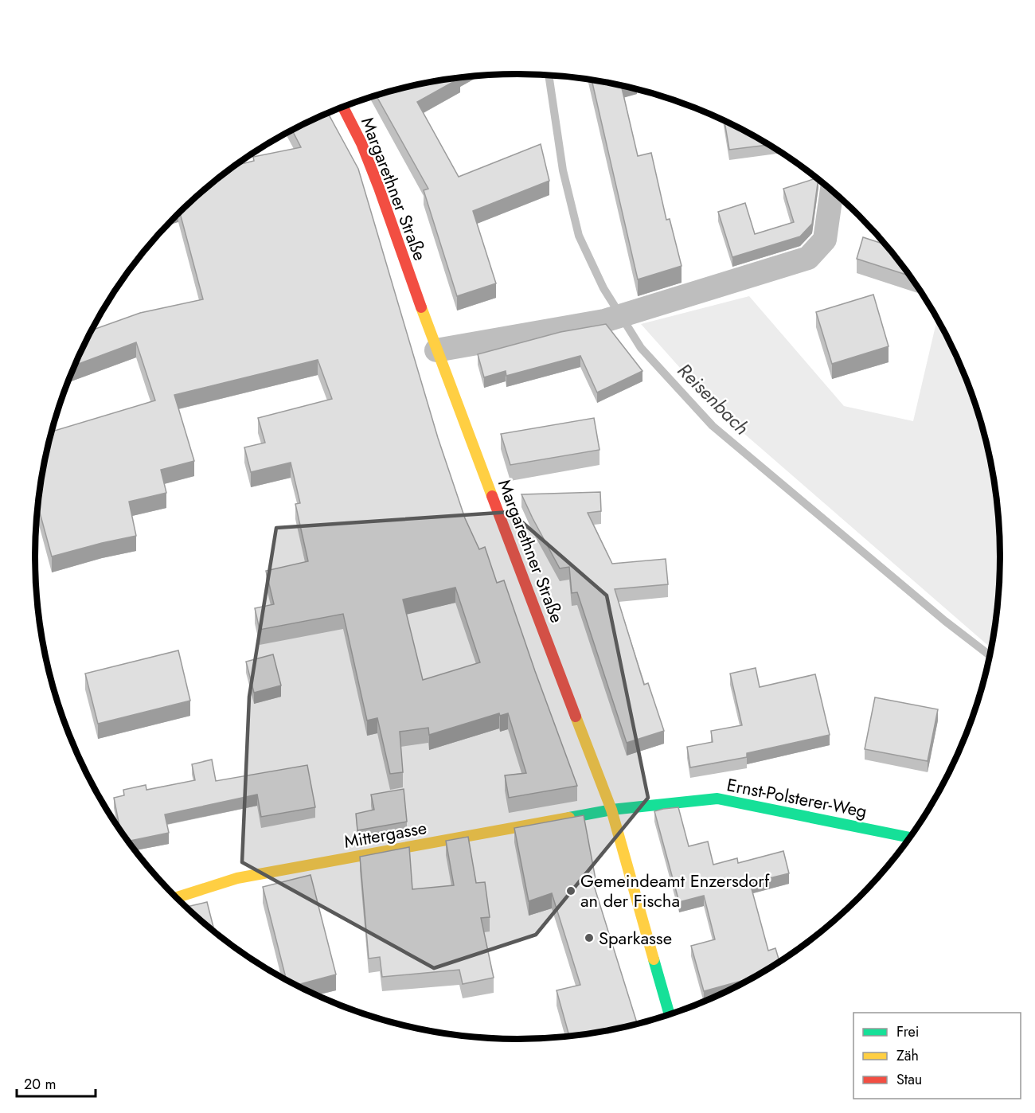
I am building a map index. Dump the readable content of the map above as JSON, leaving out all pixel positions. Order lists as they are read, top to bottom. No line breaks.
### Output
{"streets":{"main road":["Margarethner Straße","Ernst-Polsterer-Weg","Mittergasse"]},"crossings":[["Margarethner Straße","Ernst-Polsterer-Weg"],["Margarethner Straße","Mittergasse"],["Ernst-Polsterer-Weg","Mittergasse"]],"water":["Reisenbach"],"places":["Gemeindeamt Enzersdorf an der Fischa","Sparkasse"],"legend":["Frei","Zäh","Stau"],"scale_bar":"20 m"}
